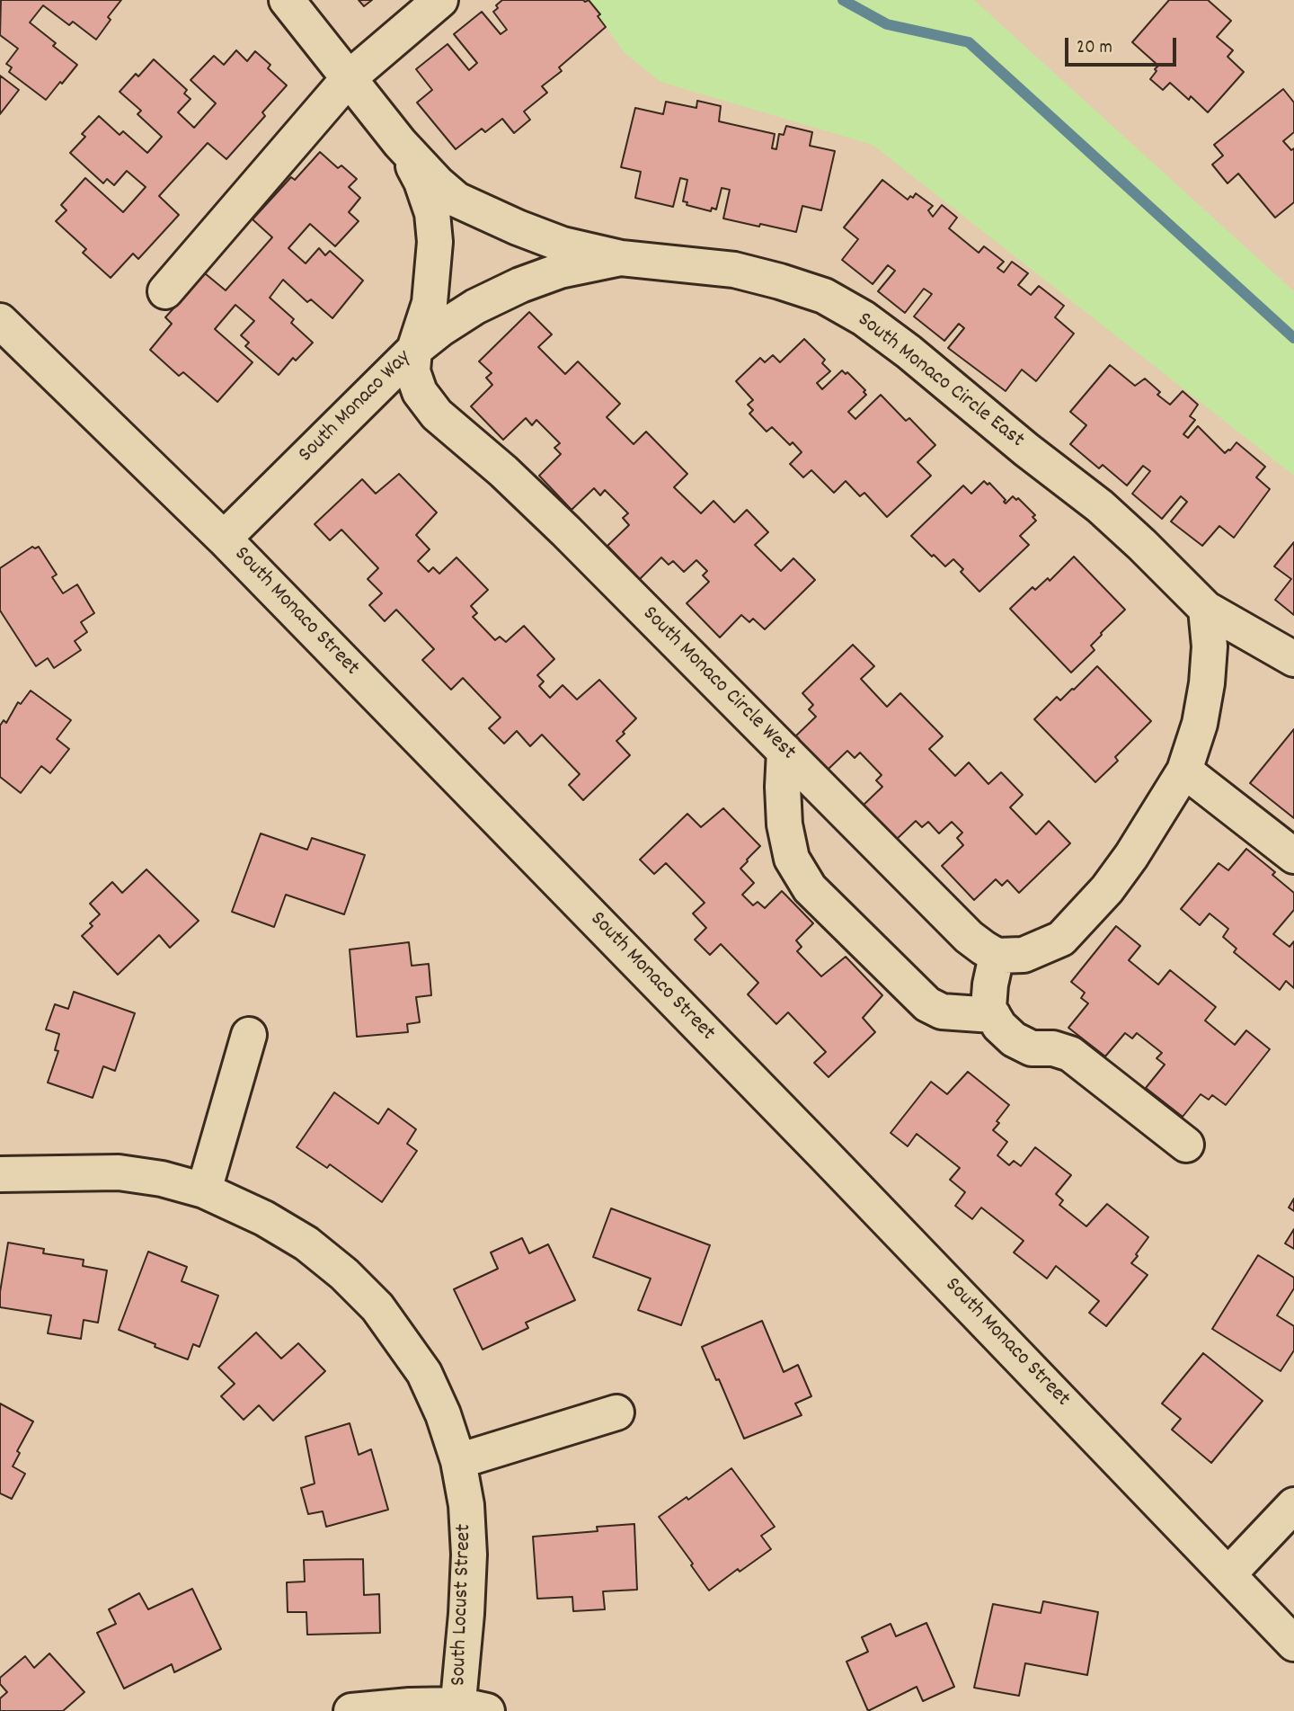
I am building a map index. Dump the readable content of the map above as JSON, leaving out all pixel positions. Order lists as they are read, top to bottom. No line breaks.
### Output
{"streets":{"street":["South Monaco Circle East","South Monaco Way","South Monaco Street","South Monaco Circle West","South Locust Street"]},"crossings":[["South Monaco Circle East","South Monaco Way"],["South Monaco Way","South Monaco Street"],["South Monaco Way","South Monaco Circle West"]],"scale_bar":"20 m"}
